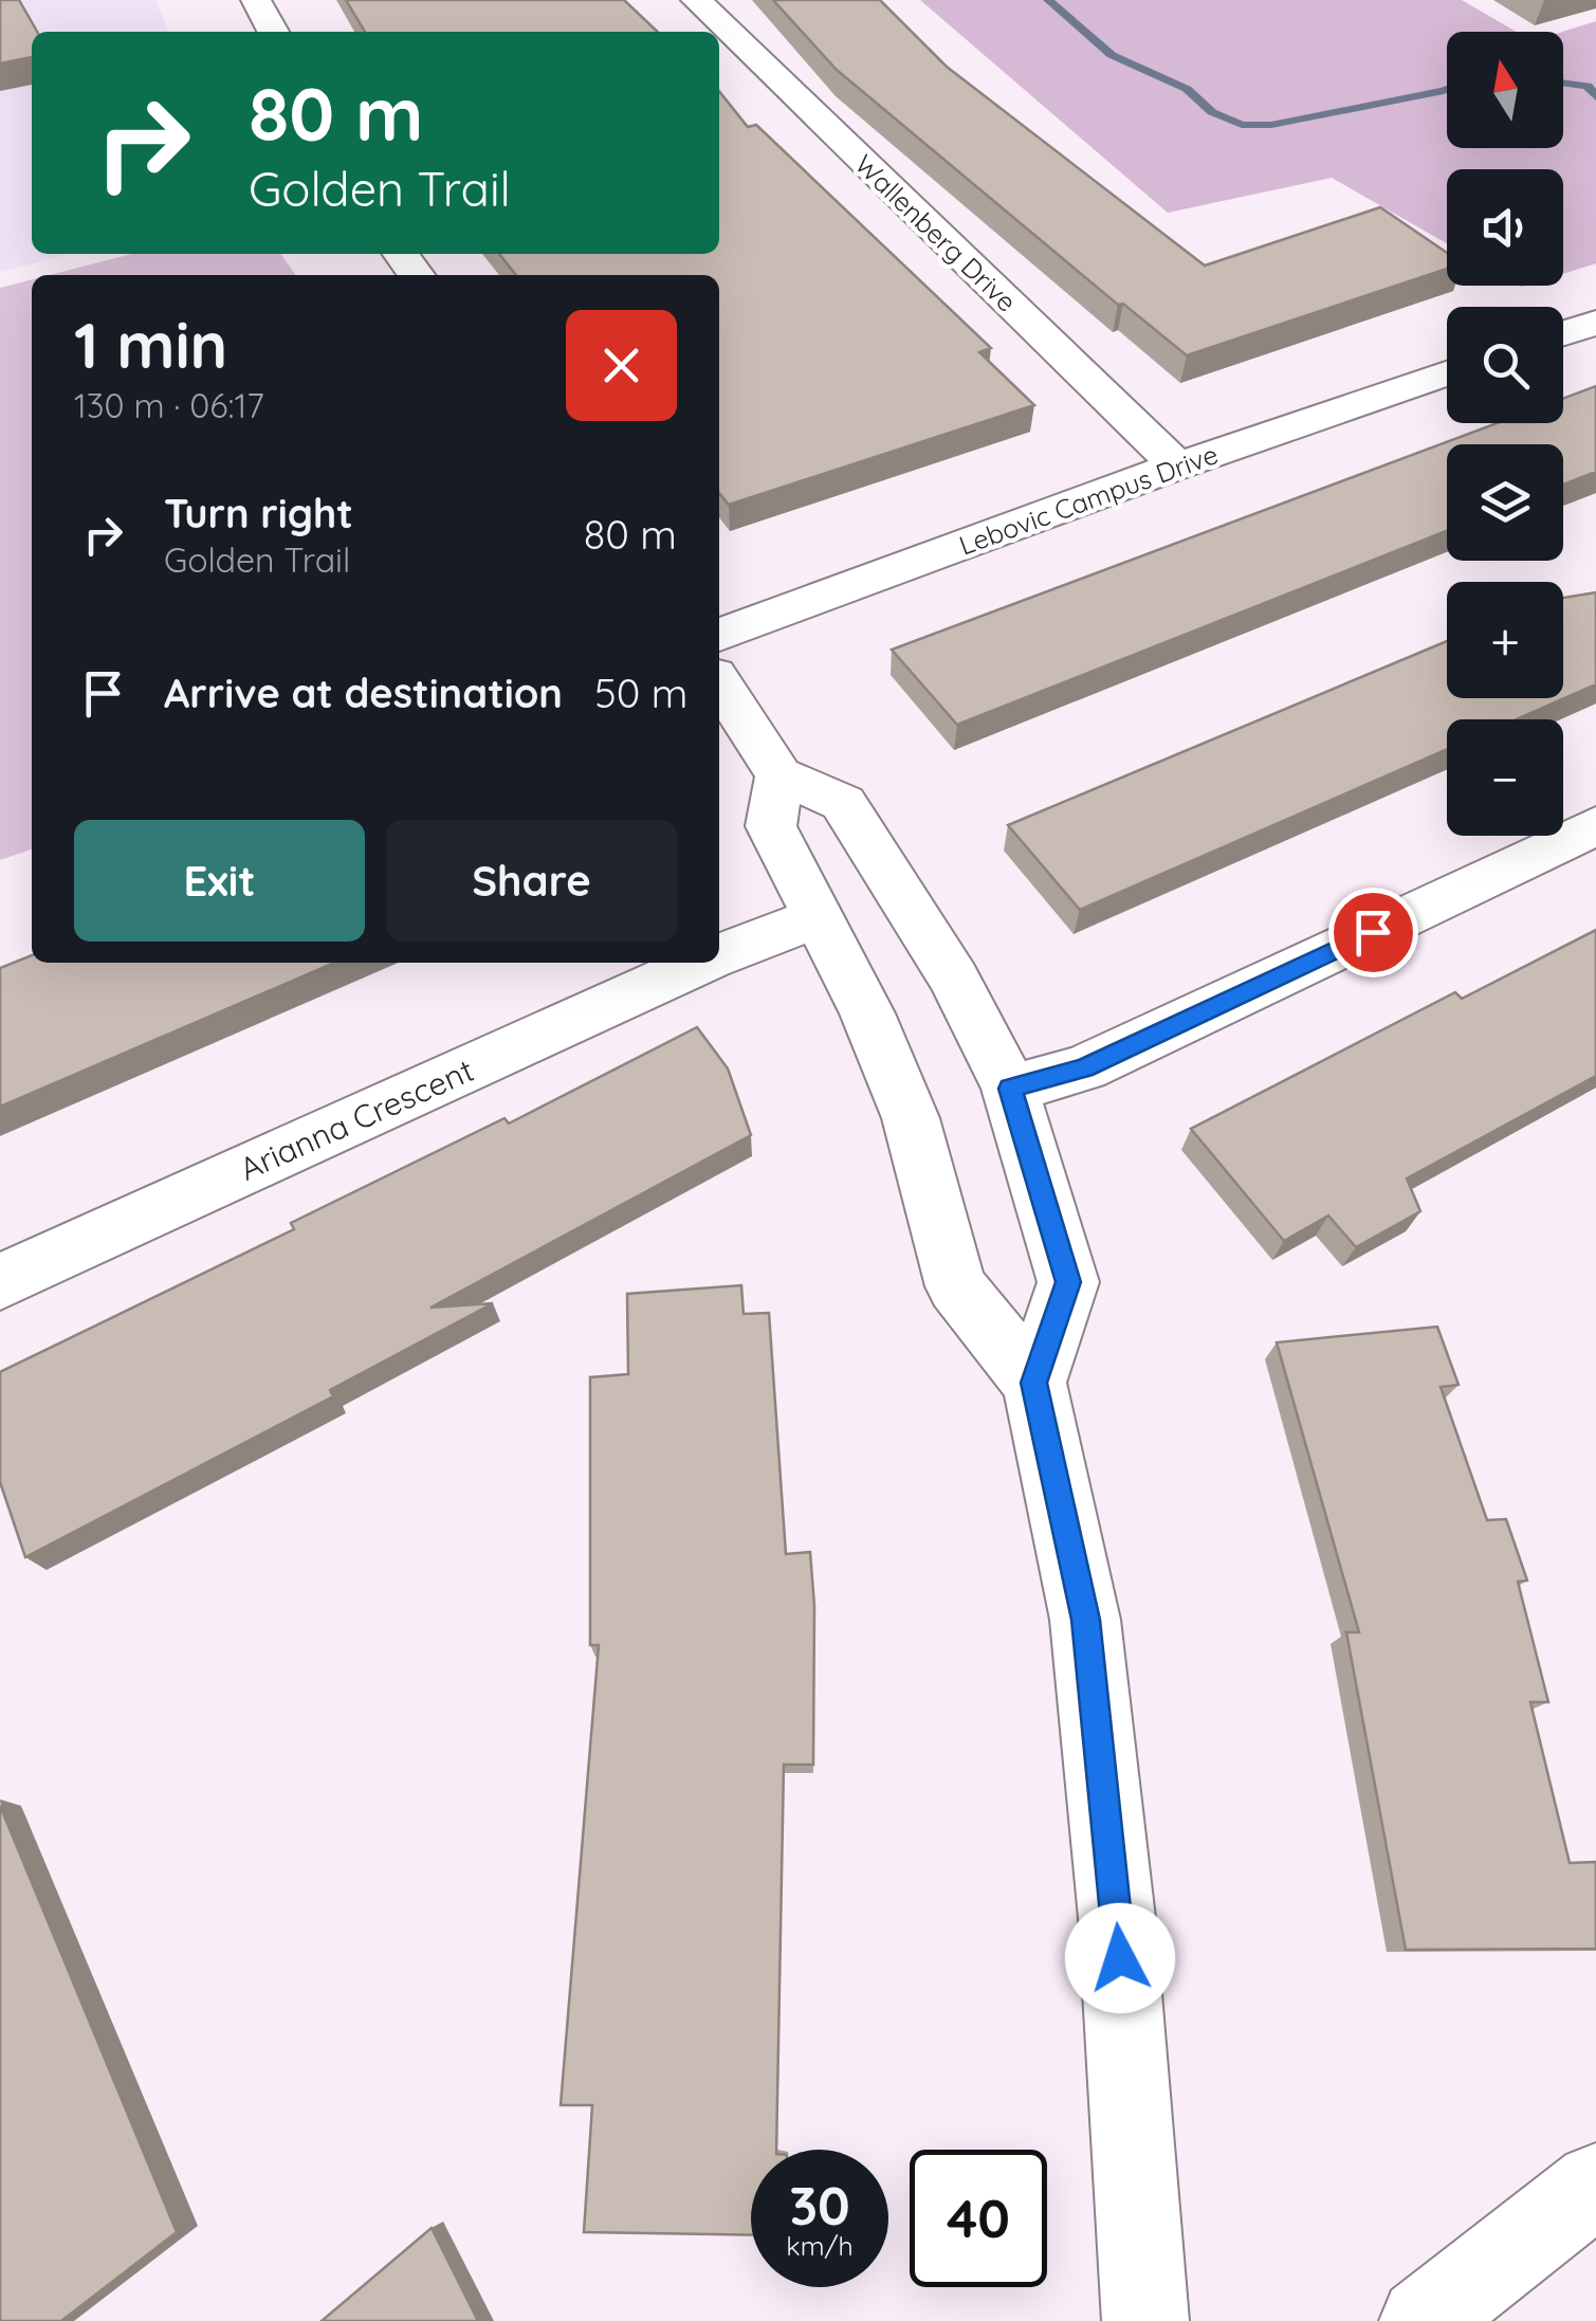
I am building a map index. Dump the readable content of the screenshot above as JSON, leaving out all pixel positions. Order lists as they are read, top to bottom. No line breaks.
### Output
{"streets":{"street":["Wallenberg Drive","Lebovic Campus Drive","Arianna Crescent"]},"crossings":[["Wallenberg Drive","Lebovic Campus Drive"]],"north":"top","page":{"map_buttons":["+","−"],"turn":["80 m","Golden Trail"],"heading":["1 min","130 m · 06:17"],"list":[{"name":"Turn right","note":"Golden Trail","value":"80 m"},{"name":"Arrive at destination","value":"50 m"}],"buttons":["Exit","Share"],"speed":"30 km/h","limit":"40"}}
